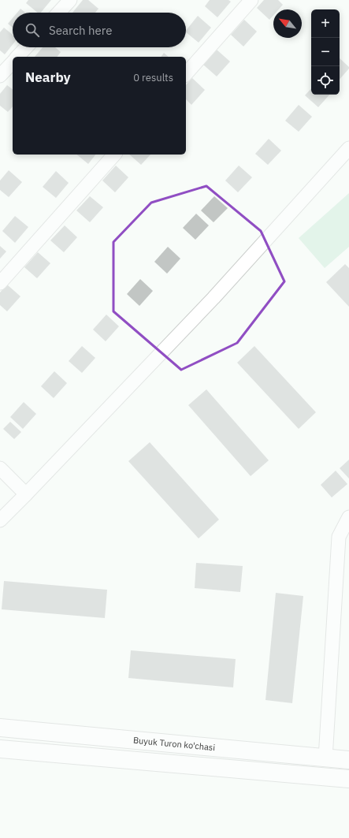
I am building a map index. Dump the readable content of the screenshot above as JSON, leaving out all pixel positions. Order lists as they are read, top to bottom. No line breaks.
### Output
{"streets":{"main road":["Buyuk Turon ko'chasi"]},"north":"top left","page":{"map_buttons":["+","−"],"search":"Search here","heading":["Nearby","0 results"]}}
